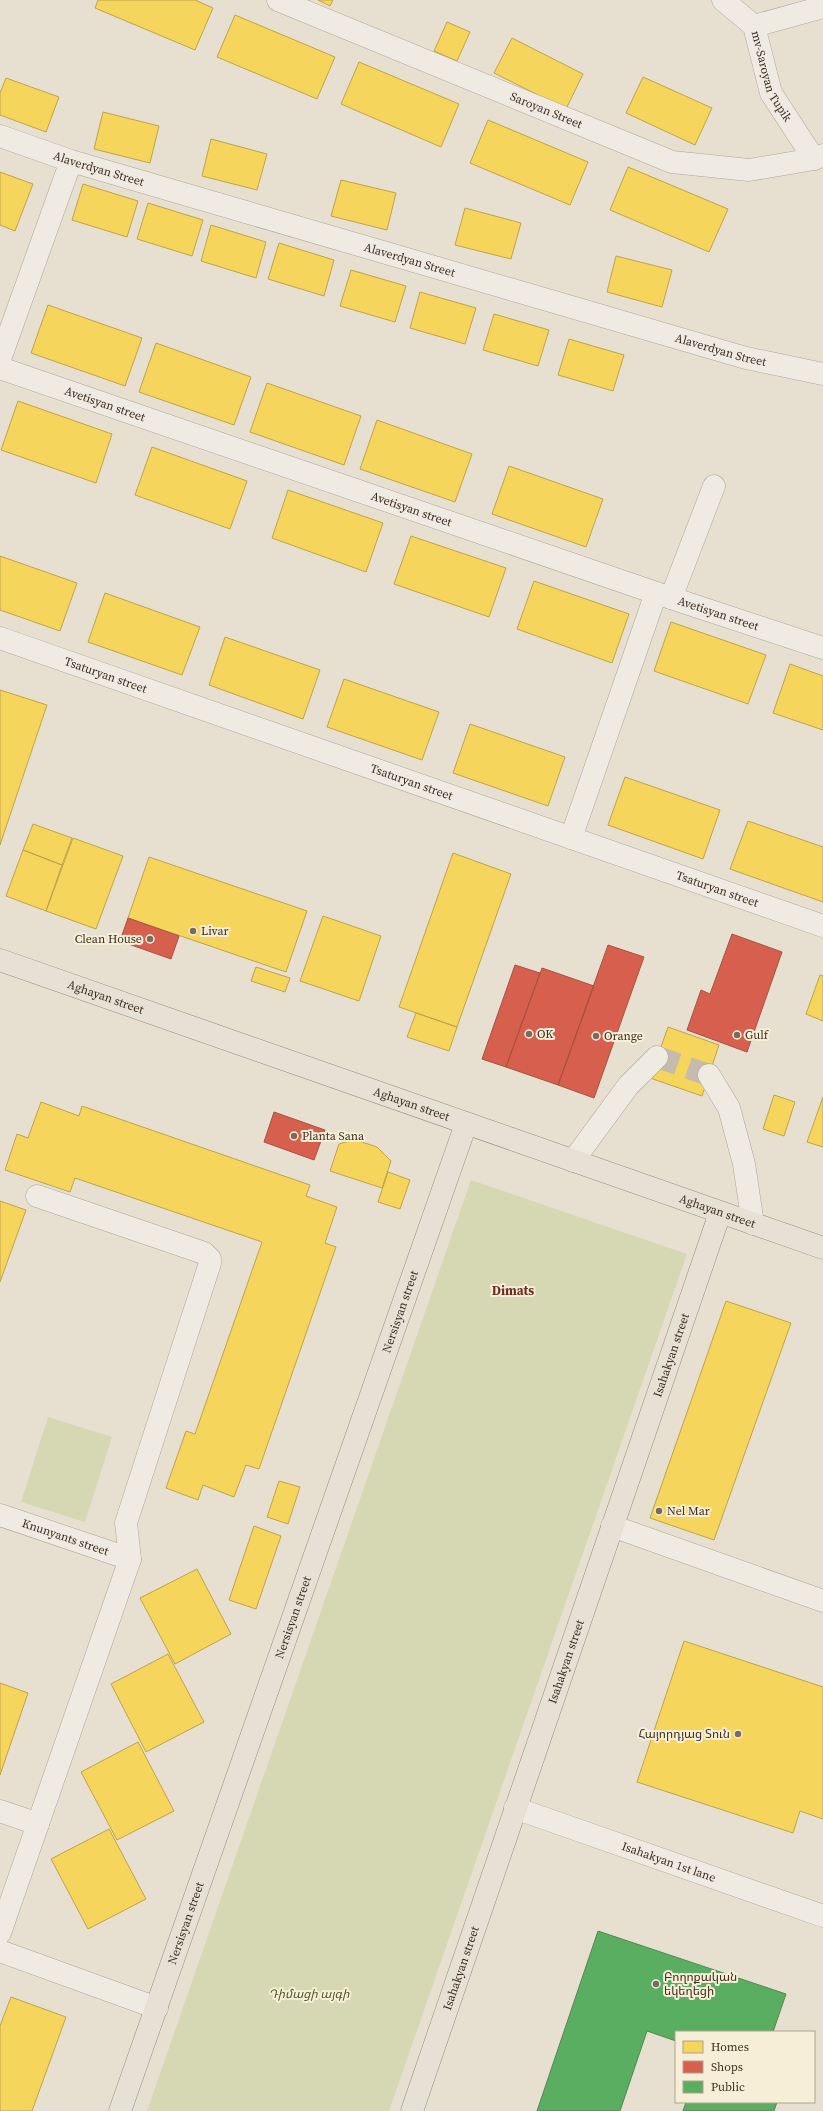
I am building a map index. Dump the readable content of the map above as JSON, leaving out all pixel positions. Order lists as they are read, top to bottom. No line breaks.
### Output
{"streets":{"main road":["Aghayan street","Nersisyan street","Isahakyan street"],"street":["mv-Saroyan Tupik","Saroyan Street","Alaverdyan Street","Avetisyan street","Tsaturyan street","Knunyants street","Isahakyan 1st lane"]},"crossings":[["mv-Saroyan Tupik","Saroyan Street"],["Aghayan street","Nersisyan street"],["Aghayan street","Isahakyan street"],["Isahakyan street","Isahakyan 1st lane"]],"districts":["Dimats"],"parks":["Դիմացի այգի"],"places":["Livar","Clean House","OK","Gulf","Orange","Planta Sana","Nel Mar","Հայորդյաց Տուն","Բողոքական եկեղեցի"],"legend":["Homes","Shops","Public"]}
